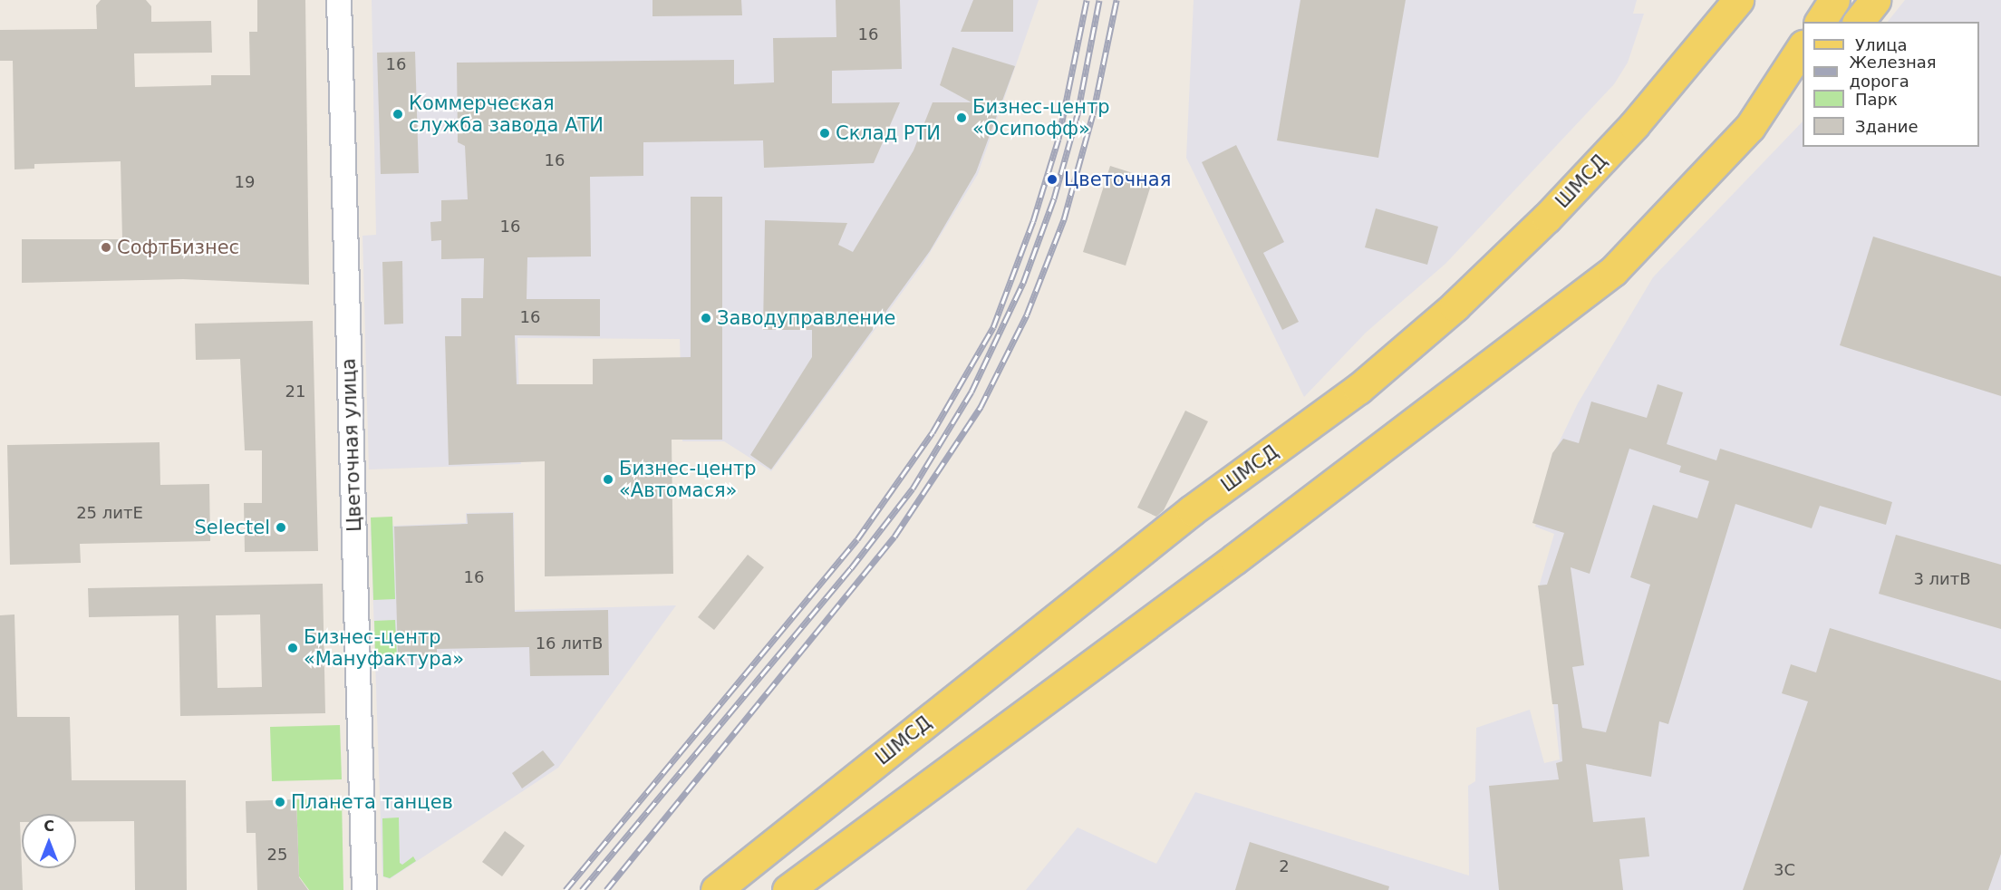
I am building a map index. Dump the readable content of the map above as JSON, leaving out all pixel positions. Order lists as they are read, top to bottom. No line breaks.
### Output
{"streets":{"main road":["ШМСД"],"street":["Цветочная улица"]},"places":["Коммерческая служба завода АТИ","Бизнес-центр «Осипофф»","Склад РТИ","Цветочная","СофтБизнес","Заводуправление","Бизнес-центр «Автомася»","Selectel","Бизнес-центр «Мануфактура»","Планета танцев"],"house_numbers":["16","16","16","19","16","16","21","25 литЕ","16","3 литВ","16 литВ","25","2","3С"],"legend":["Улица","Железная дорога","Парк","Здание"],"north":"top"}
